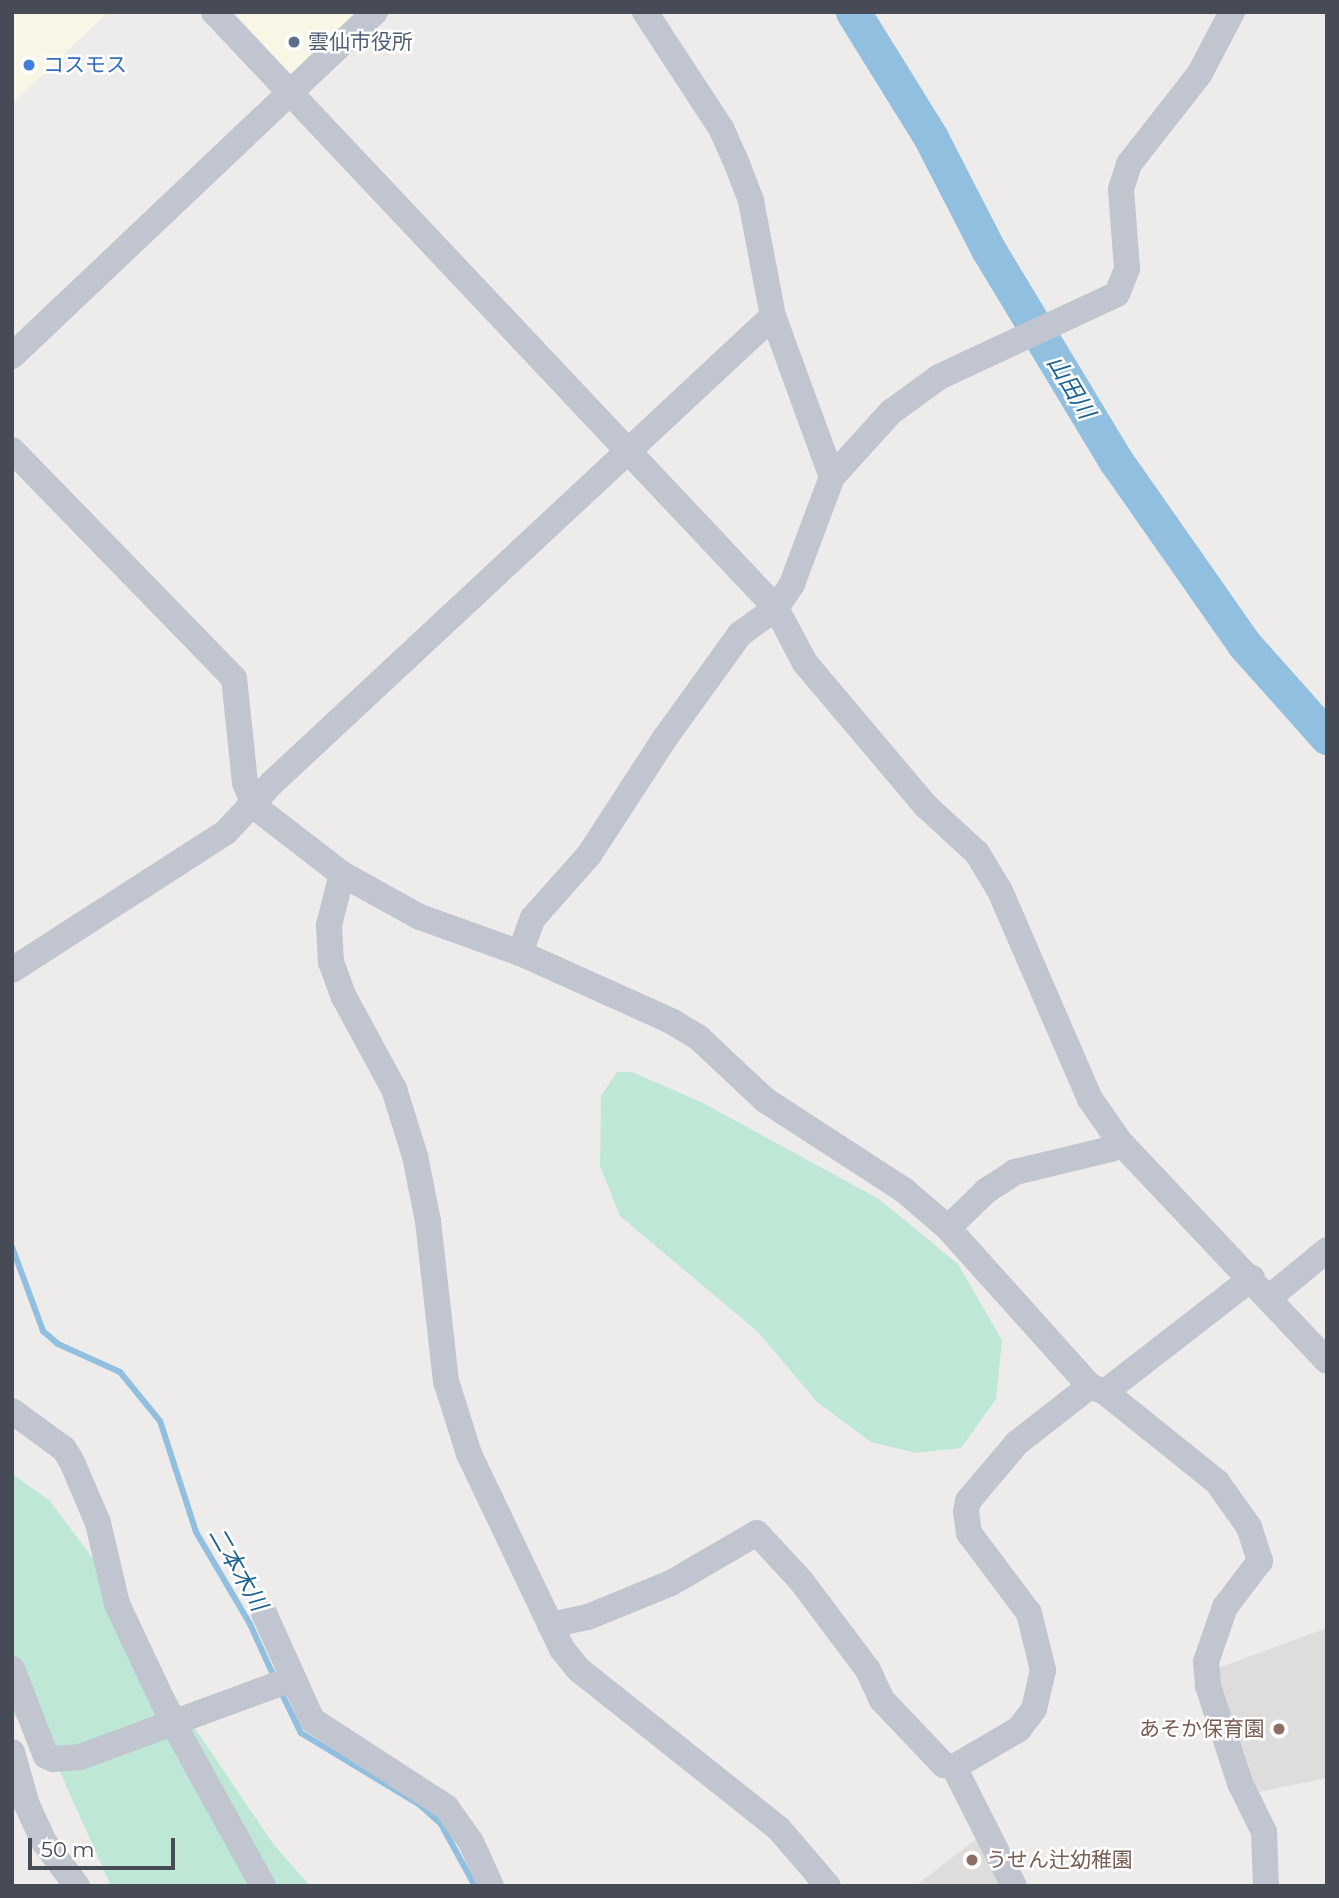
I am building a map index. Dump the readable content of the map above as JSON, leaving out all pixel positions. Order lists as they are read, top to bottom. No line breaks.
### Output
{"water":["山田川","二本木川"],"places":["雲仙市役所","コスモス","あそか保育園","うせん辻幼稚園"],"scale_bar":"50 m"}
